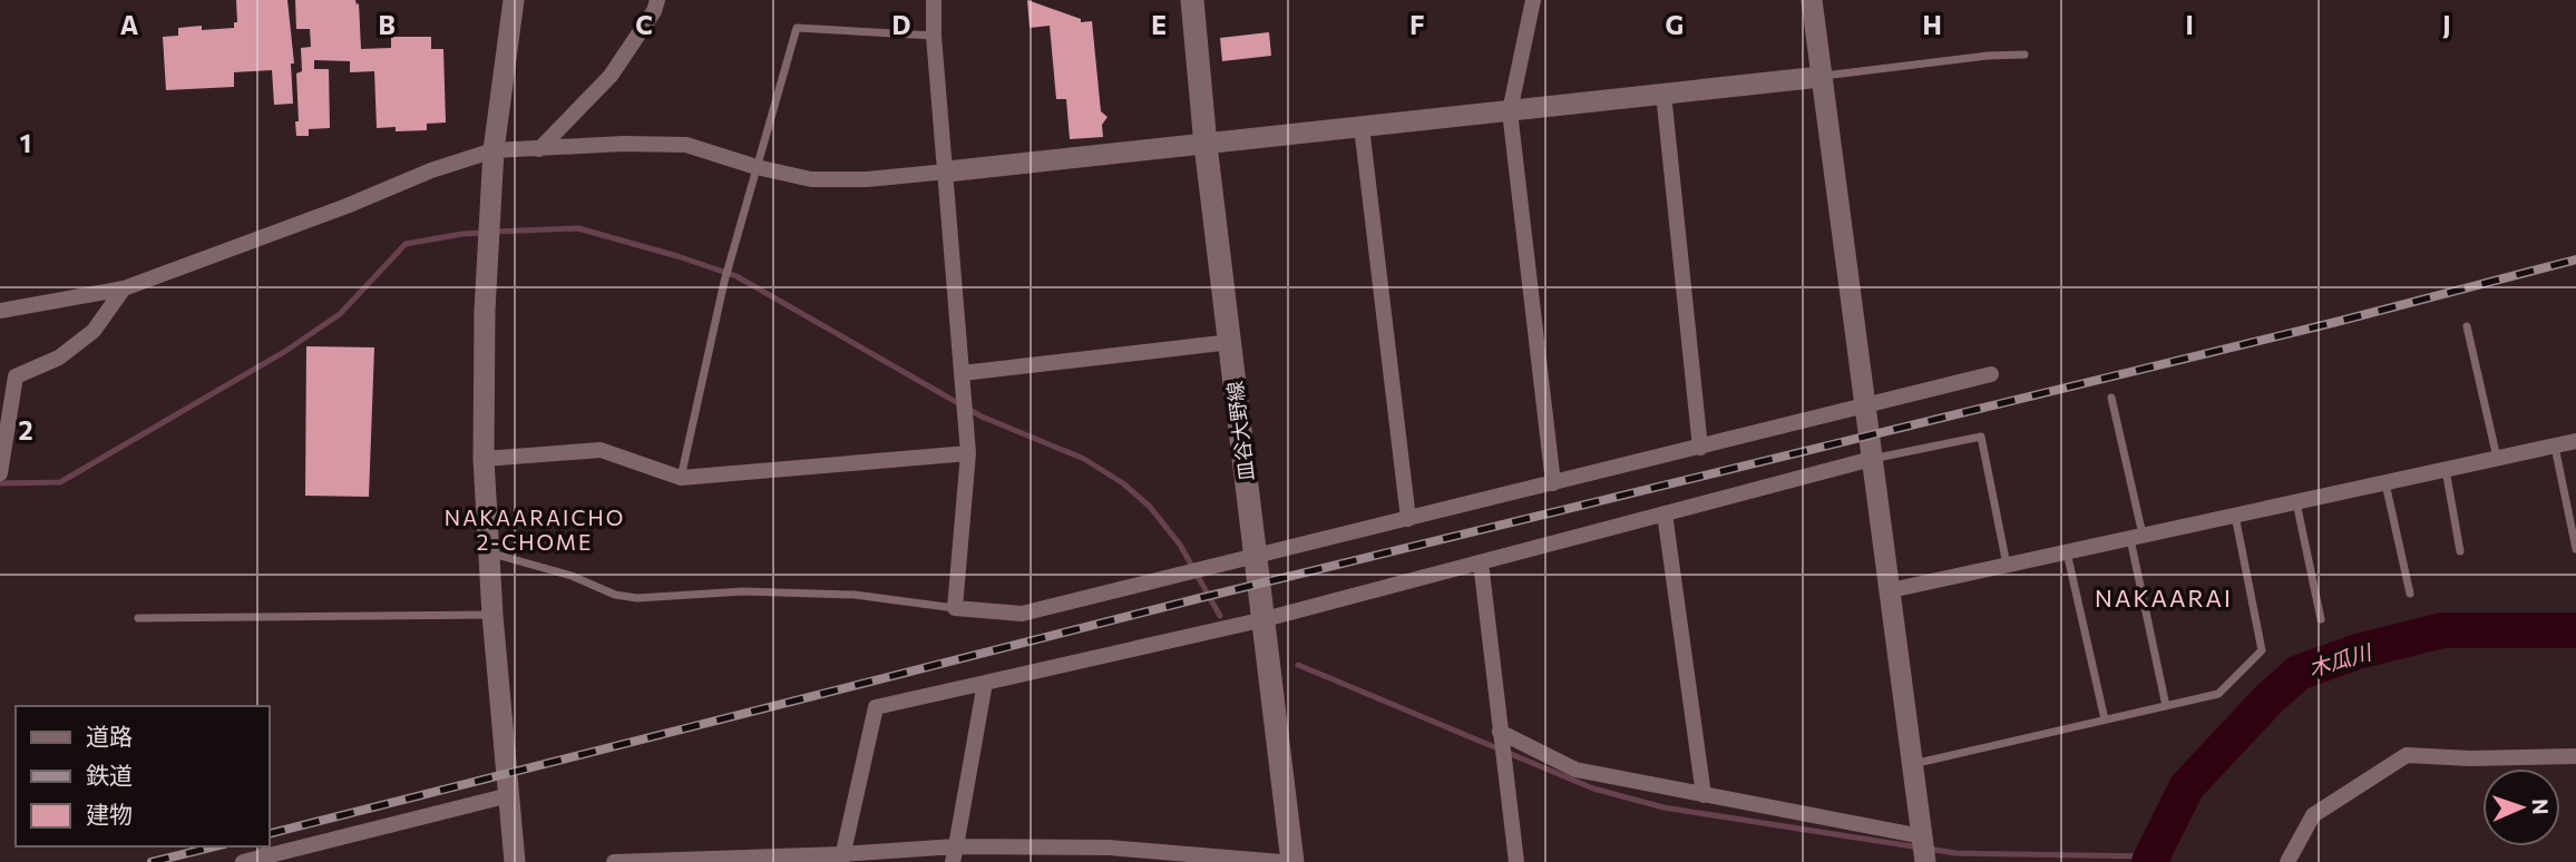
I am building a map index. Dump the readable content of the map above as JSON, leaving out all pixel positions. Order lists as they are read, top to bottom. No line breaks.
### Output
{"streets":{"main road":["皿谷大野線"]},"districts":["NAKAARAICHO 2-CHOME","NAKAARAI"],"water":["木瓜川"],"legend":["道路","鉄道","建物"],"north":"right","grid":{"columns":["A","B","C","D","E","F","G","H","I","J"],"rows":["1","2"]}}
